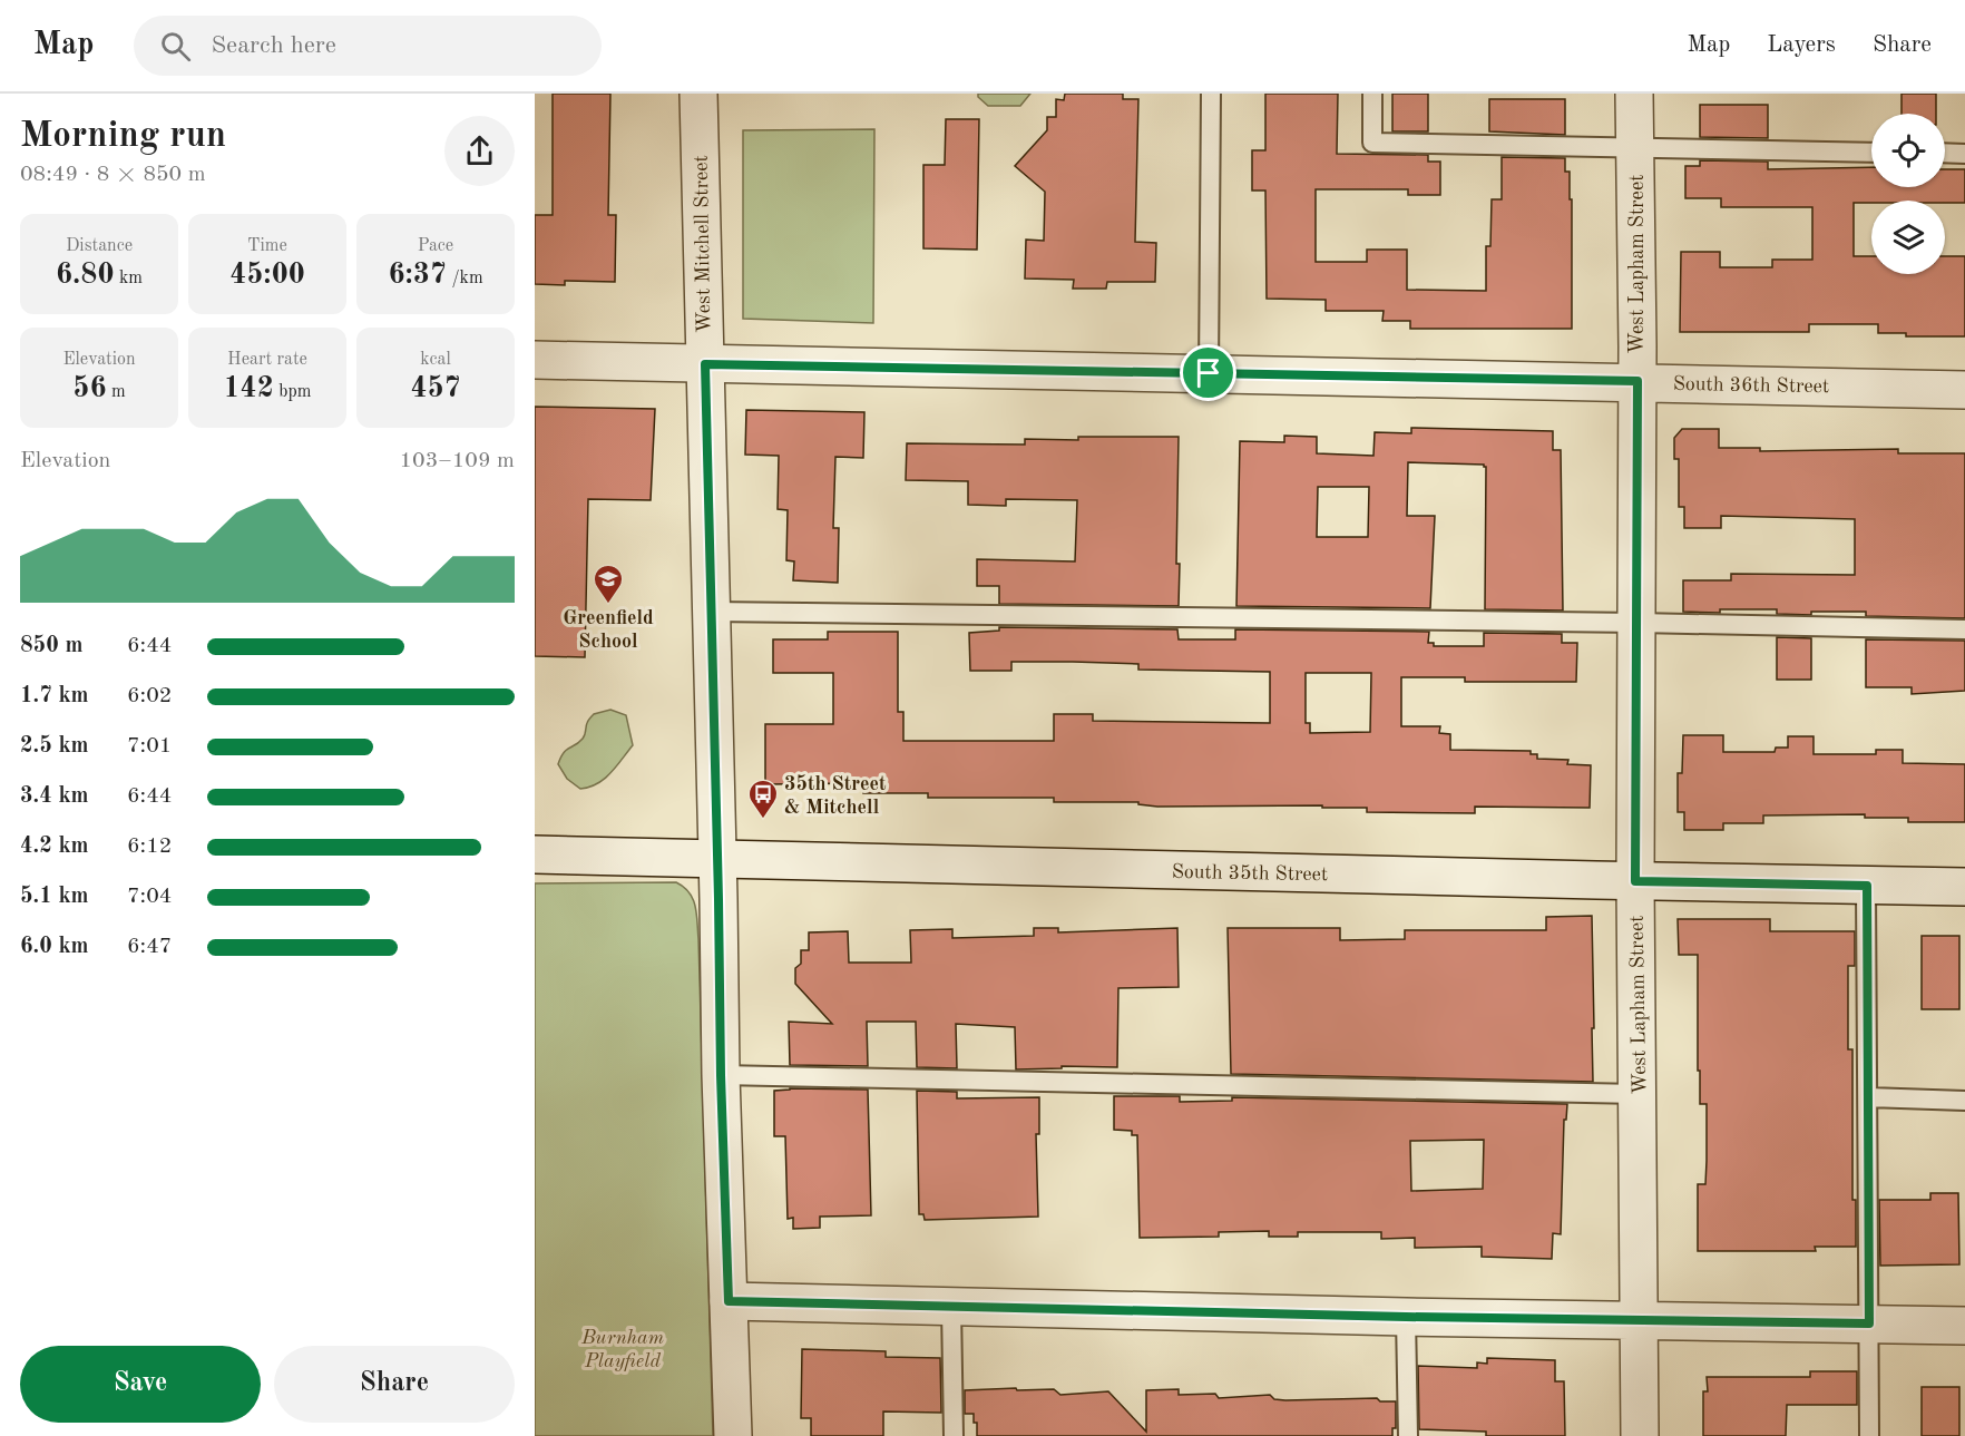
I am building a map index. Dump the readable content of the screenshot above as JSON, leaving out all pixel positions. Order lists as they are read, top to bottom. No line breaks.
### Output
{"streets":{"street":["West Mitchell Street","West Lapham Street","South 36th Street","South 35th Street"]},"crossings":[["West Mitchell Street","South 36th Street"],["West Mitchell Street","South 35th Street"],["West Lapham Street","South 36th Street"],["West Lapham Street","South 35th Street"]],"parks":["Burnham Playfield"],"places":{"school or university":["Greenfield School"],"bus stop":["35th Street & Mitchell"]},"page":{"header":"Map","search":"Search here","nav":["Map","Layers","Share"],"heading":["Morning run","08:49 · 8 × 850 m"],"stats":[["Distance","6.80 km"],["Time","45:00"],["Pace","6:37 /km"],["Elevation","56 m"],["Heart rate","142 bpm"],["kcal","457"]],"chart":["Elevation","103–109 m"],"list":[{"name":"850 m","note":"6:44"},{"name":"1.7 km","note":"6:02"},{"name":"2.5 km","note":"7:01"},{"name":"3.4 km","note":"6:44"},{"name":"4.2 km","note":"6:12"},{"name":"5.1 km","note":"7:04"},{"name":"6.0 km","note":"6:47"}],"buttons":["Save","Share"]}}
